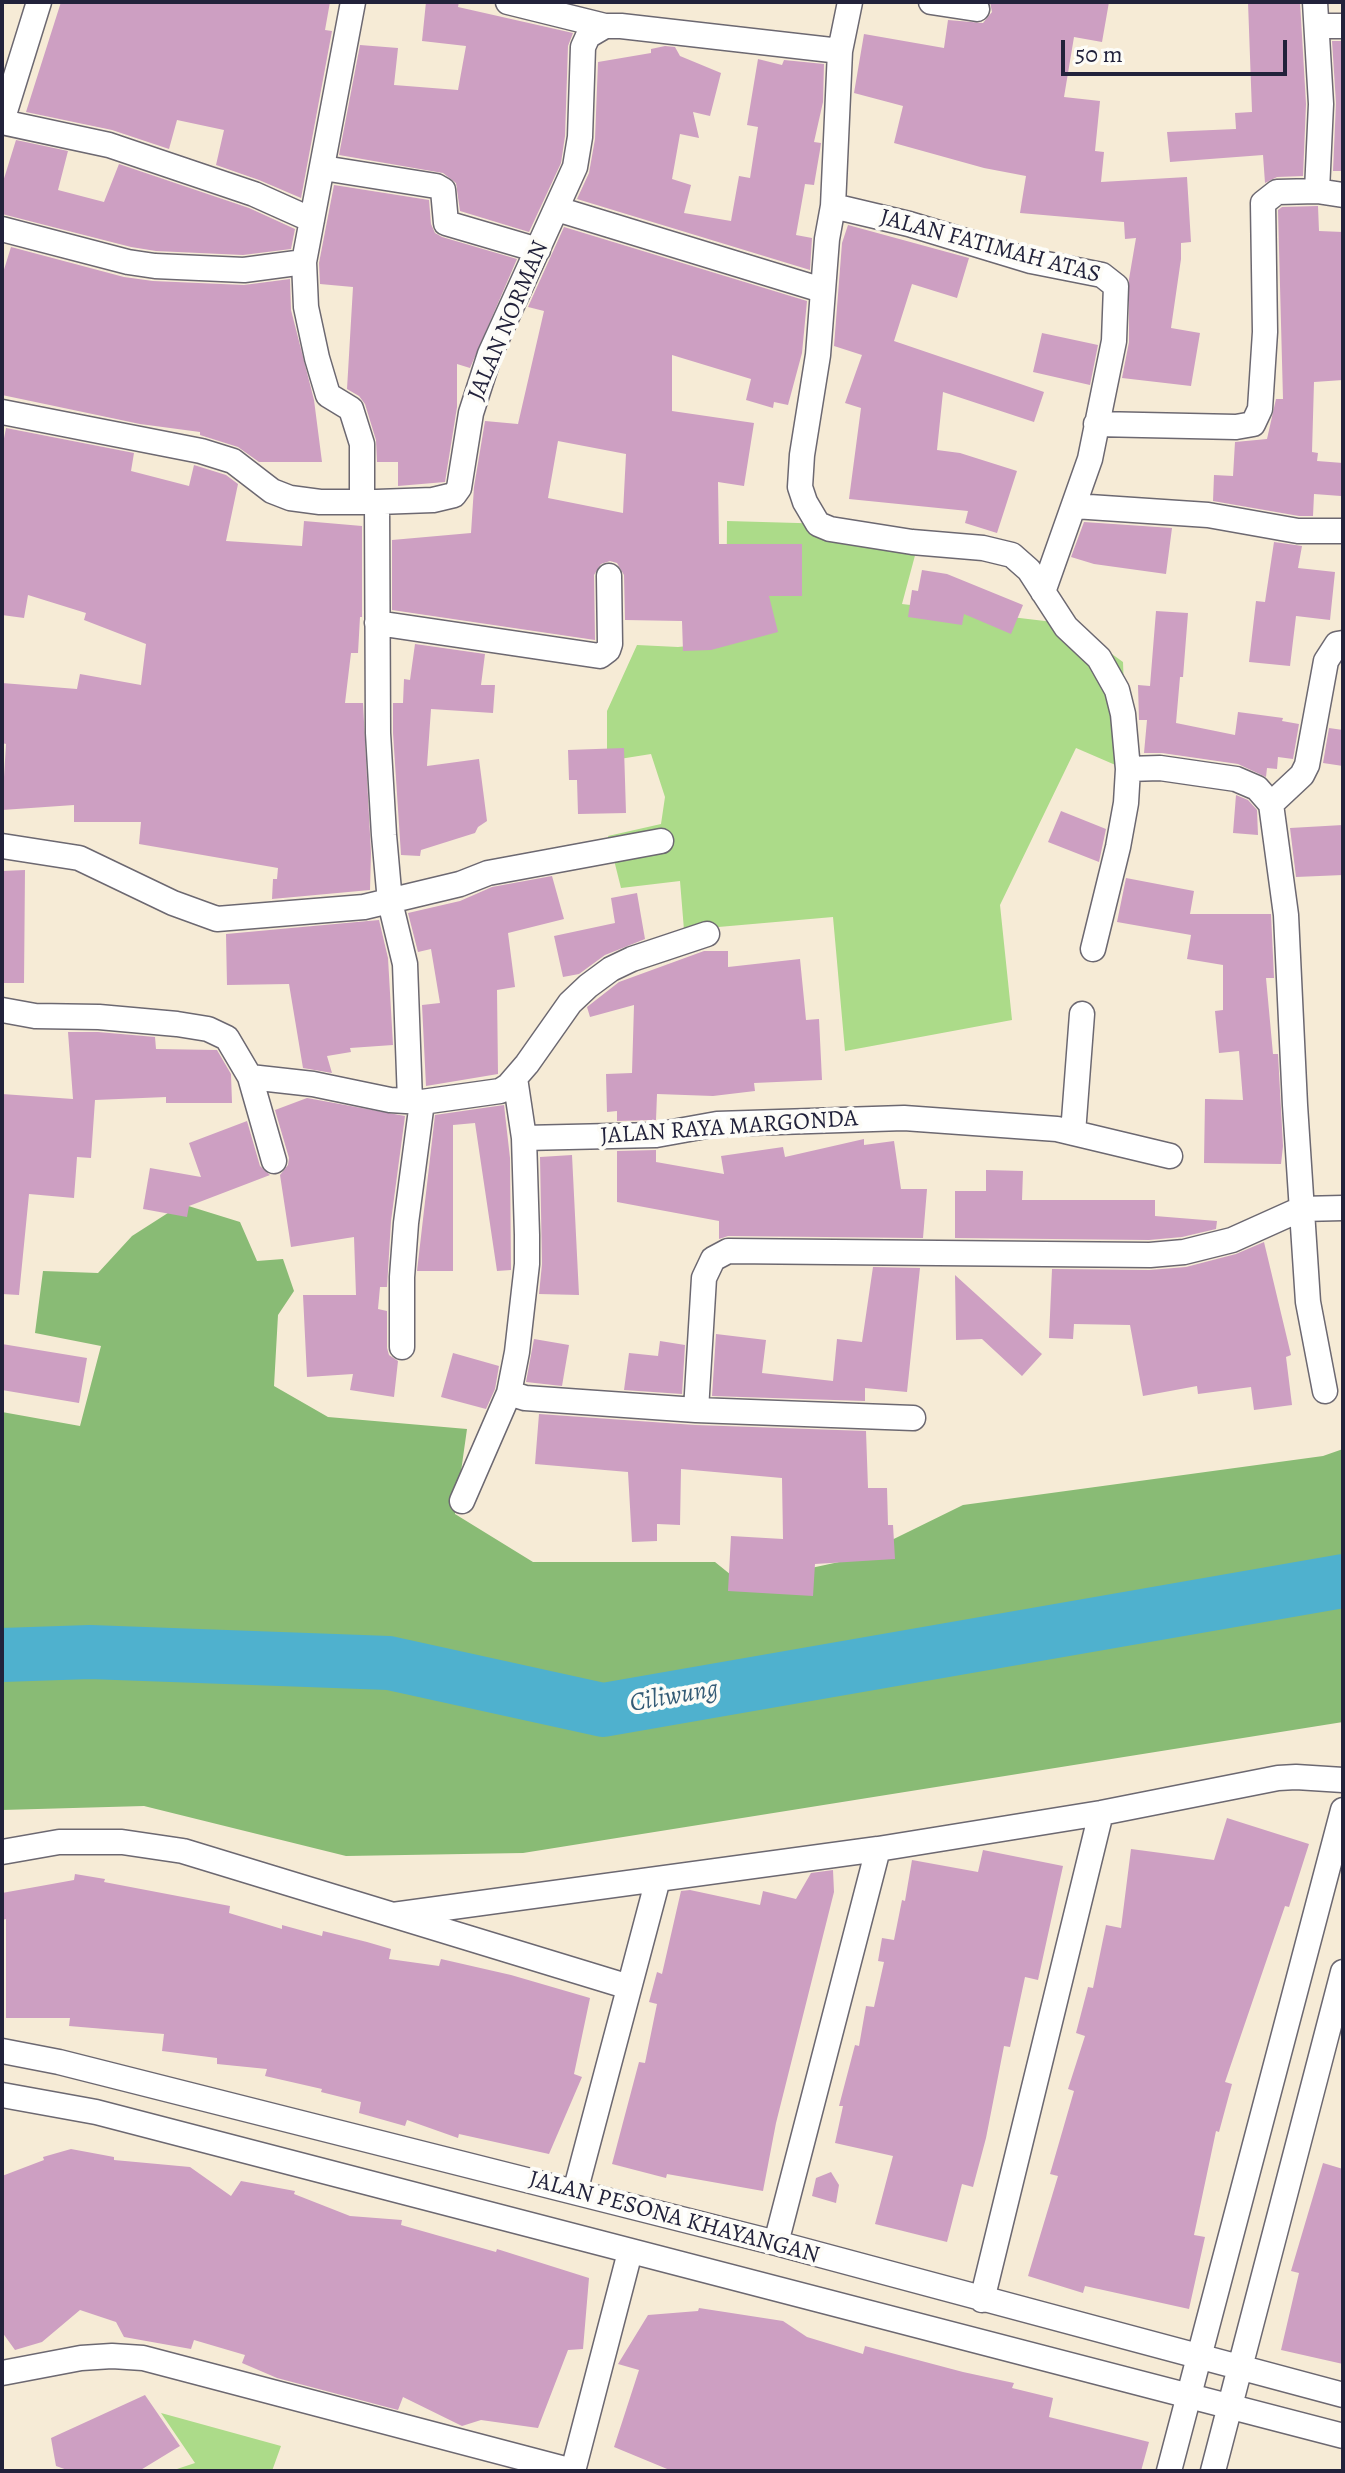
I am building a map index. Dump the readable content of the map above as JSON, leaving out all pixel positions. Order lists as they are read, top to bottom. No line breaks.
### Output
{"streets":{"street":["JALAN FATIMAH ATAS","JALAN NORMAN","JALAN RAYA MARGONDA","JALAN PESONA KHAYANGAN"]},"water":["Ciliwung"],"scale_bar":"50 m"}
